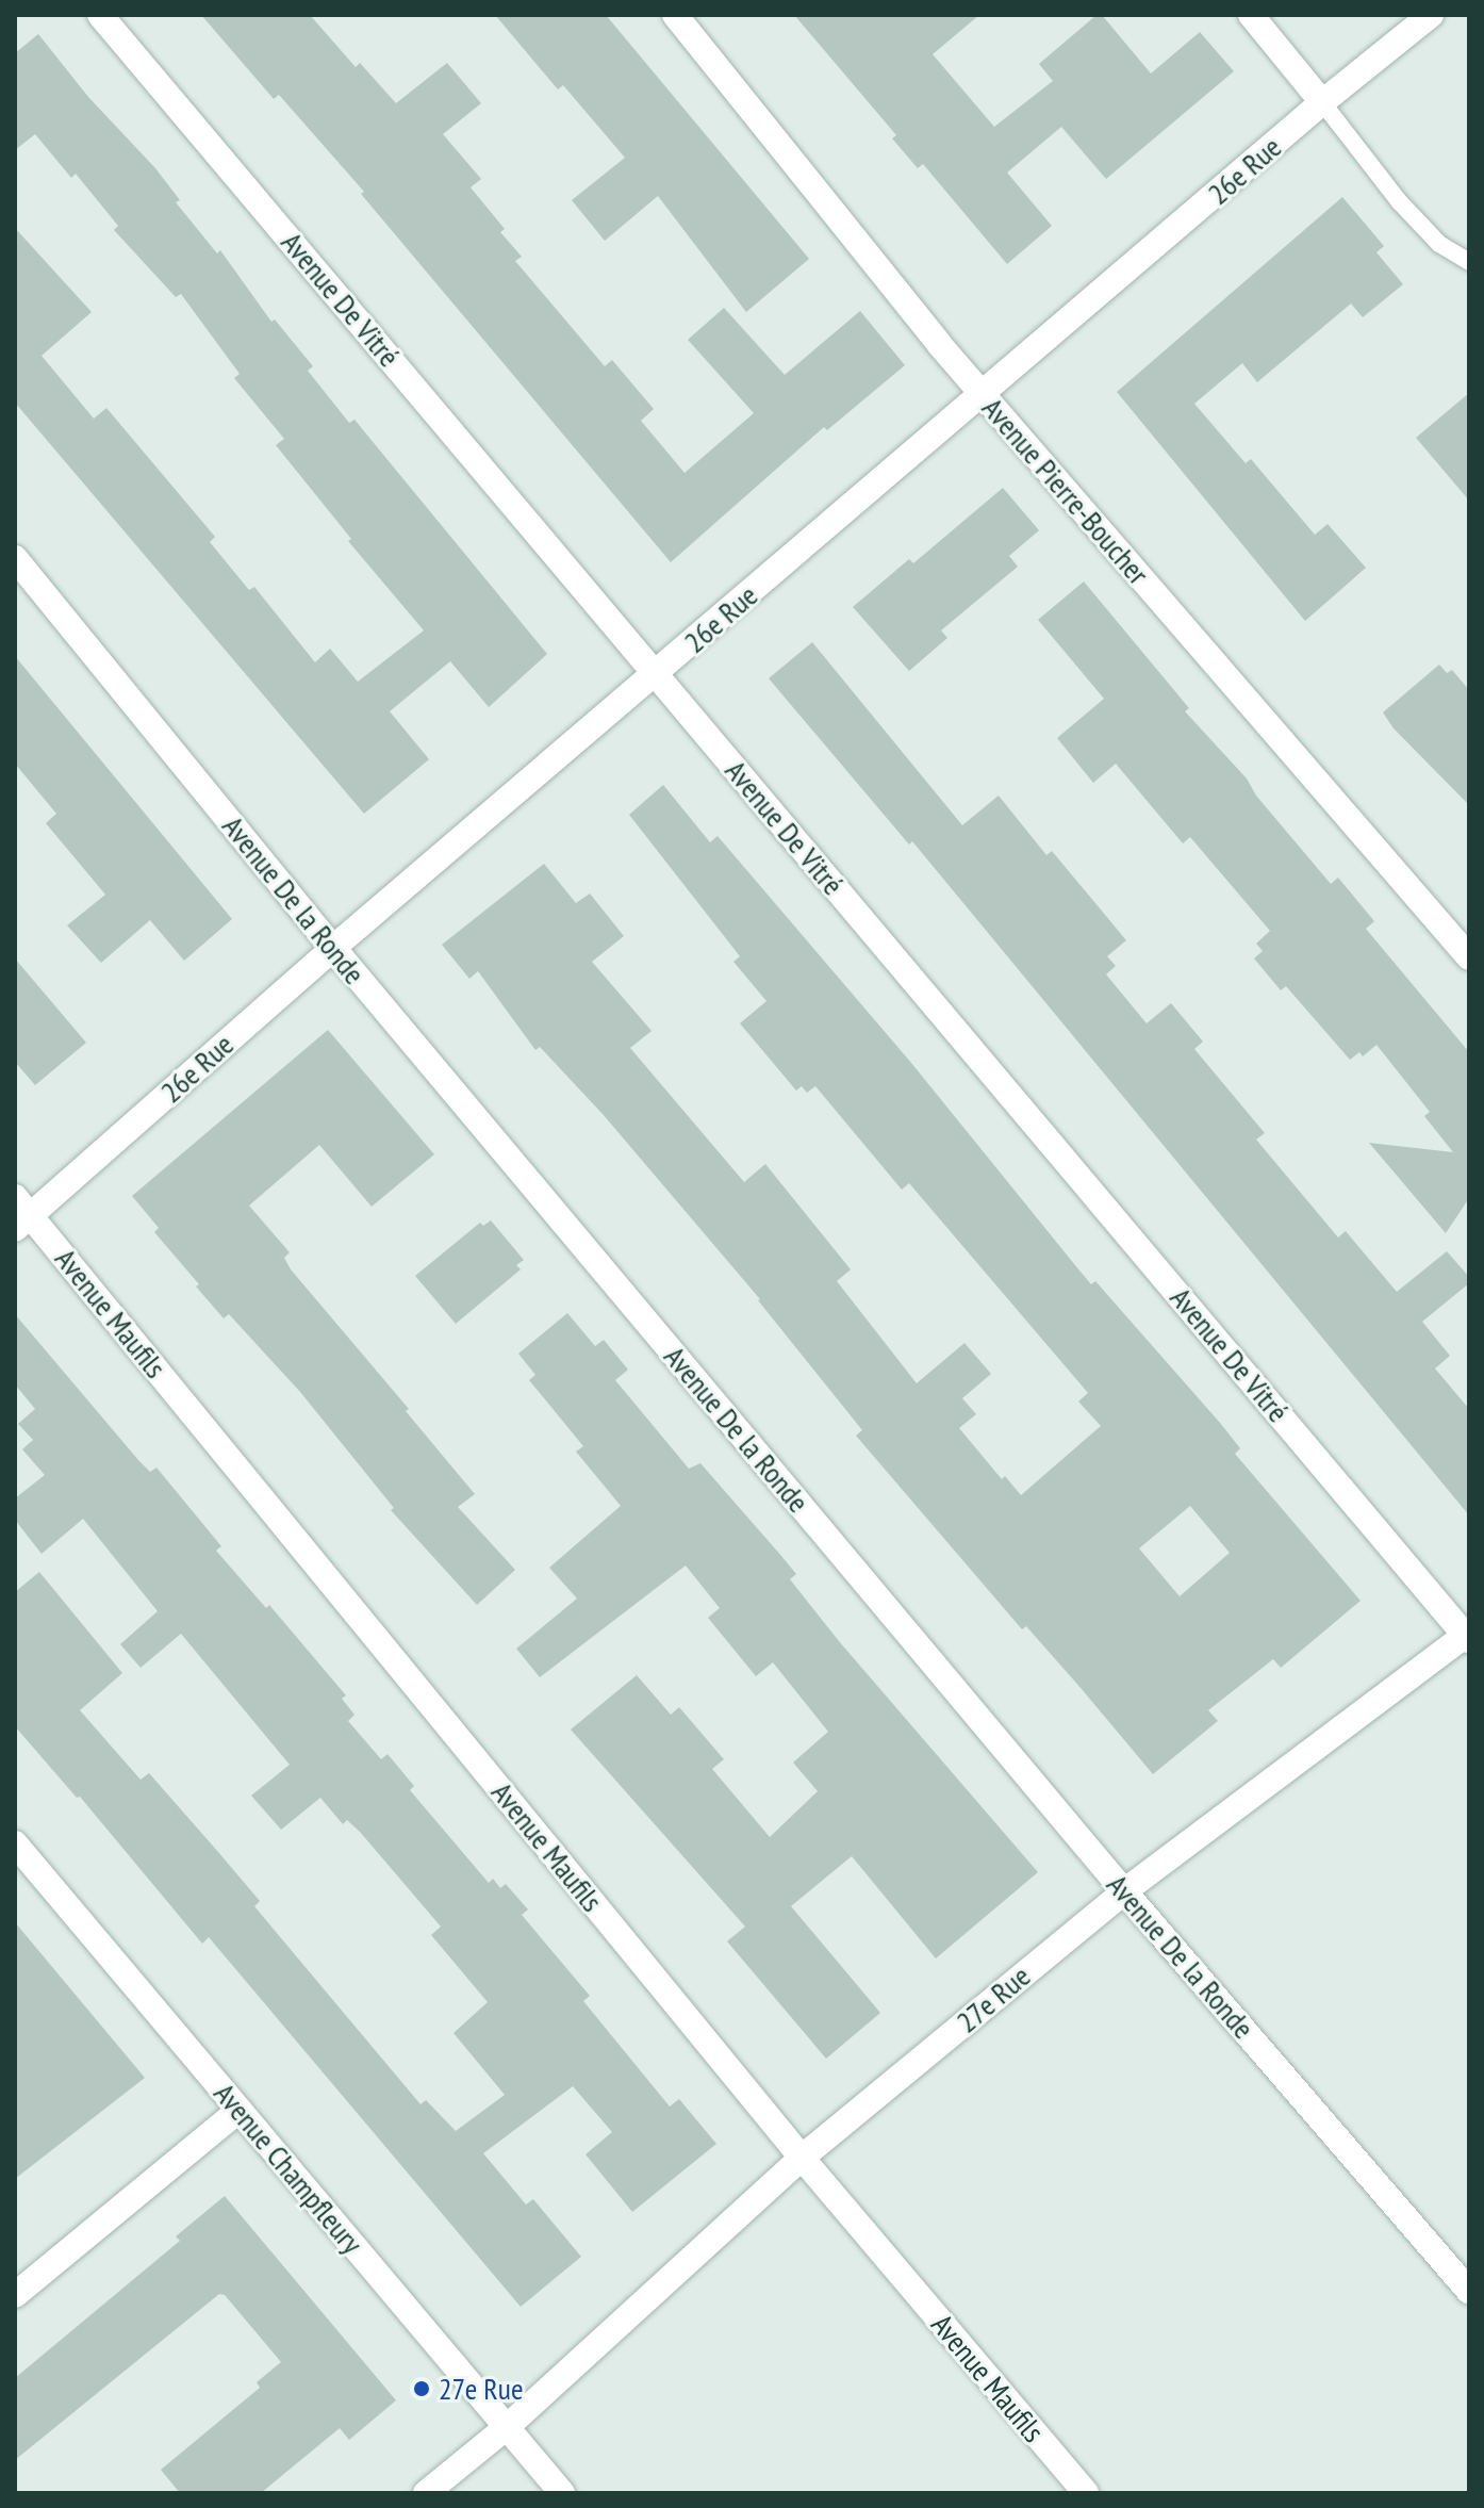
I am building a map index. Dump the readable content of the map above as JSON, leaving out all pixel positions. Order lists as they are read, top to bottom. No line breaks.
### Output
{"streets":{"street":["26e Rue","Avenue De Vitré","Avenue Pierre-Boucher","Avenue De la Ronde","Avenue Maufils","27e Rue","Avenue Champfleury"]},"crossings":[["26e Rue","Avenue De Vitré"],["26e Rue","Avenue Pierre-Boucher"],["26e Rue","Avenue De la Ronde"],["26e Rue","Avenue Maufils"],["Avenue De Vitré","27e Rue"],["Avenue De la Ronde","27e Rue"],["Avenue Maufils","27e Rue"],["27e Rue","Avenue Champfleury"]],"places":["27e Rue"]}
